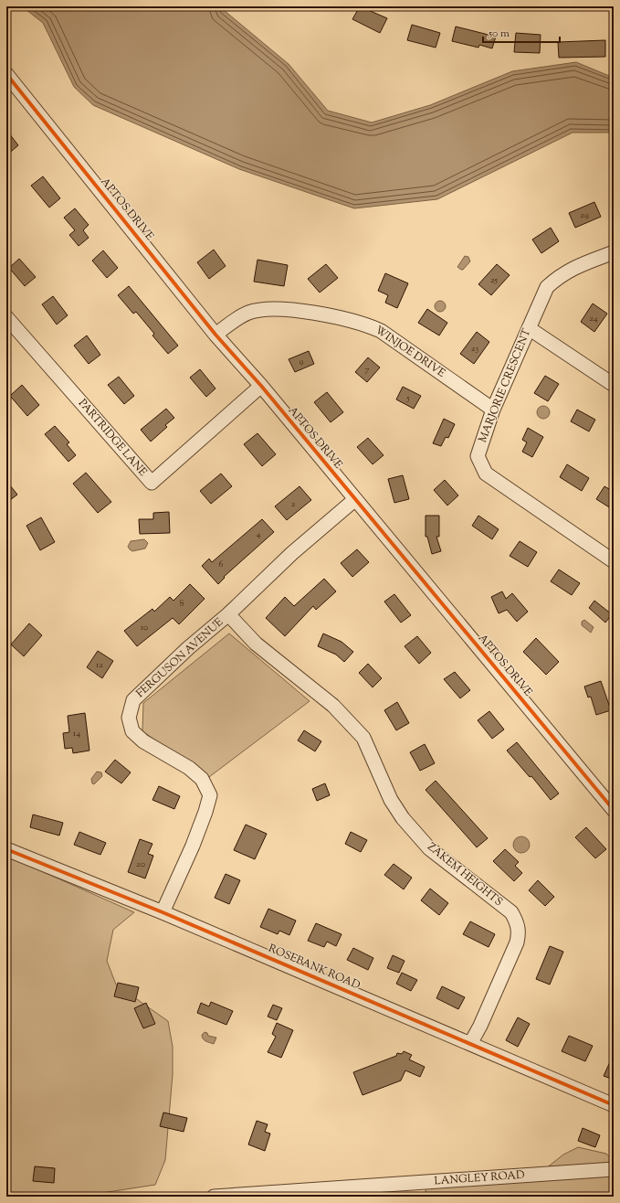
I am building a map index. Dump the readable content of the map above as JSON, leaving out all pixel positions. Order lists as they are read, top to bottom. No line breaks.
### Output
{"streets":{"street":["APTOS DRIVE","WINJOE DRIVE","MARJORIE CRESCENT","PARTRIDGE LANE","FERGUSON AVENUE","ZAKEM HEIGHTS","ROSEBANK ROAD","LANGLEY ROAD"]},"crossings":[["APTOS DRIVE","WINJOE DRIVE"],["APTOS DRIVE","PARTRIDGE LANE"],["APTOS DRIVE","FERGUSON AVENUE"],["WINJOE DRIVE","MARJORIE CRESCENT"],["FERGUSON AVENUE","ZAKEM HEIGHTS"],["FERGUSON AVENUE","ROSEBANK ROAD"],["ZAKEM HEIGHTS","ROSEBANK ROAD"]],"house_numbers":["29","25","24","23","9","7","5","2","4","6","8","10","12","14","20"],"scale_bar":"50 m"}
